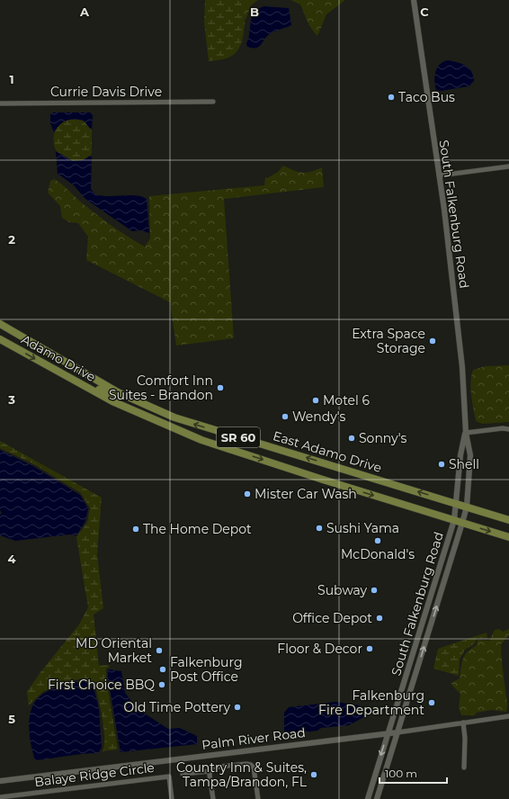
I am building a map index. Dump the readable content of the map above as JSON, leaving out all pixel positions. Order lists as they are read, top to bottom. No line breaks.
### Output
{"streets":{"main road":["Adamo Drive","SR 60","East Adamo Drive"],"street":["Currie Davis Drive","South Falkenburg Road","Palm River Road","Balaye Ridge Circle"]},"crossings":[["South Falkenburg Road","Adamo Drive"],["South Falkenburg Road","SR 60"],["South Falkenburg Road","East Adamo Drive"],["South Falkenburg Road","Palm River Road"],["Adamo Drive","SR 60"],["SR 60","East Adamo Drive"]],"one_way":["Adamo Drive","East Adamo Drive"],"places":["Taco Bus","Extra Space Storage","Comfort Inn Suites - Brandon","Motel 6","Wendy's","Sonny's","Shell","Mister Car Wash","Sushi Yama","The Home Depot","McDonald's","Subway","Office Depot","Floor & Decor","MD Oriental Market","Falkenburg Post Office","First Choice BBQ","Falkenburg Fire Department","Old Time Pottery","Country Inn & Suites, Tampa/Brandon, FL"],"scale_bar":"100 m","grid":{"columns":["A","B","C"],"rows":["1","2","3","4","5"]}}
